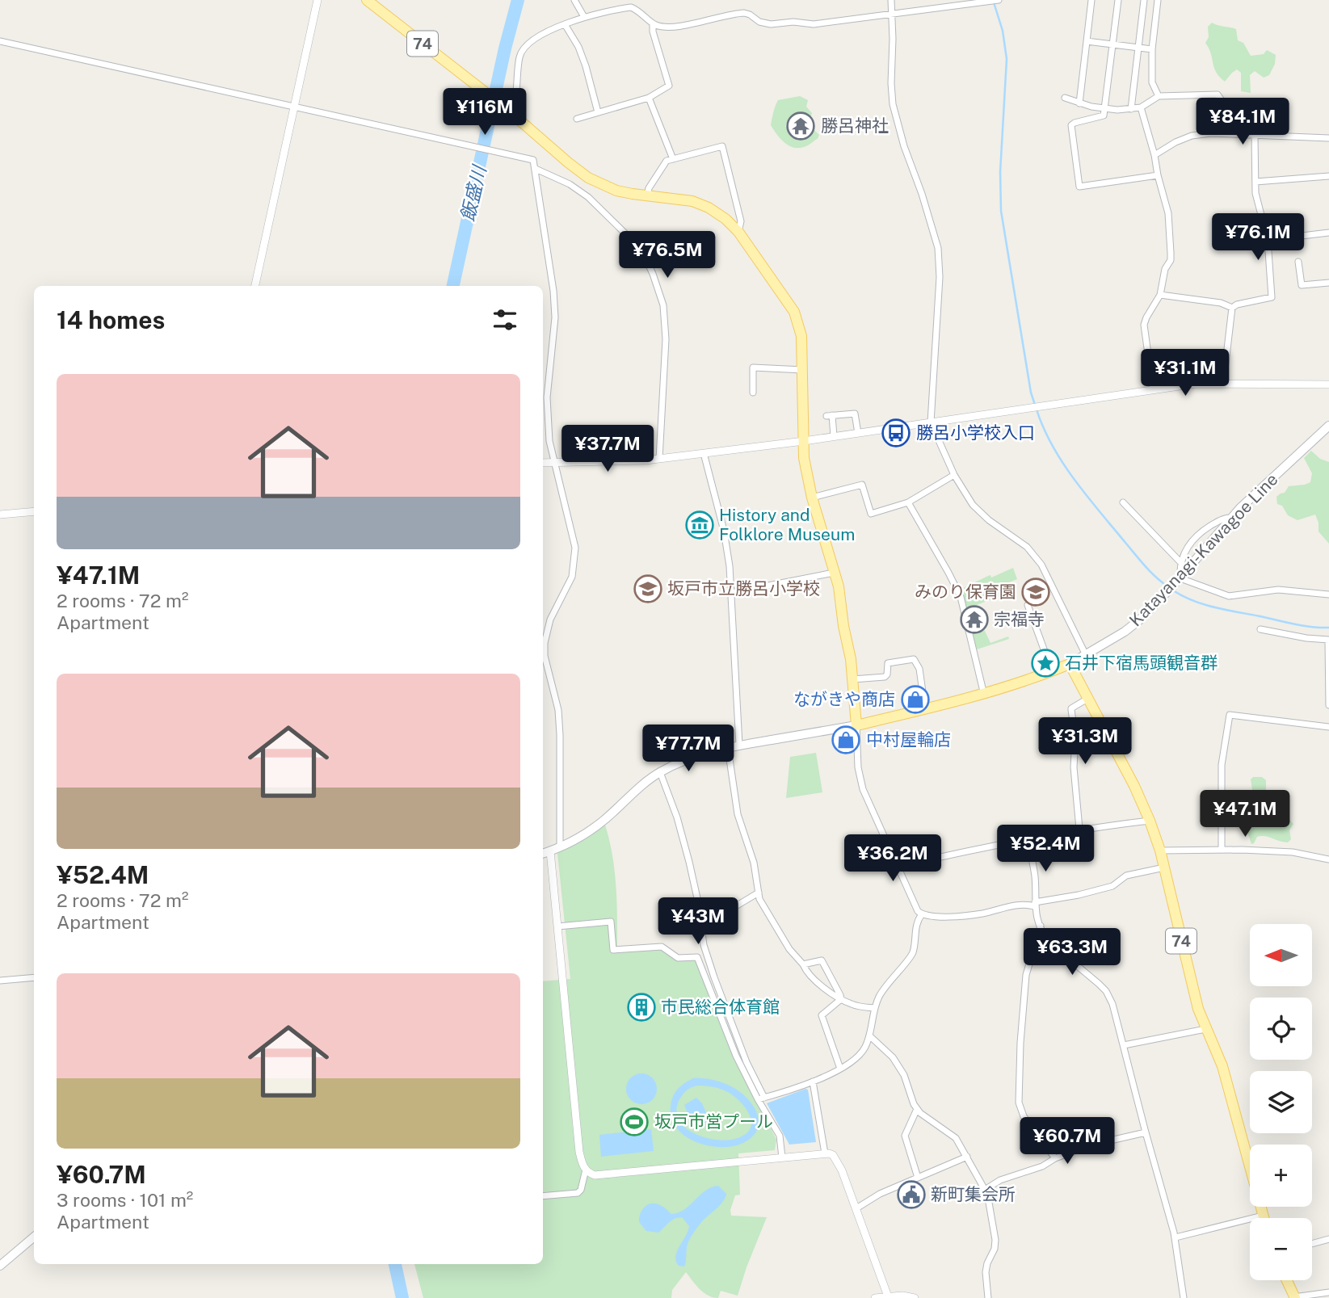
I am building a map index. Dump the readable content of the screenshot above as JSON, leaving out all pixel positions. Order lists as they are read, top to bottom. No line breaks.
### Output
{"streets":{"main road":["74","Katayanagi-Kawagoe Line"]},"crossings":[["74","Katayanagi-Kawagoe Line"]],"water":["飯盛川"],"places":{"temple":["勝呂神社","宗福寺"],"bus stop":["勝呂小学校入口"],"museum":["History and Folklore Museum"],"school or university":["坂戸市立勝呂小学校","みのり保育園"],"place":["石井下宿馬頭観音群"],"shop":["ながきや商店","中村屋輪店"],"building":["市民総合体育館"],"sports":["坂戸市営プール"],"public building":["新町集会所"]},"north":"left","page":{"price":["¥116M","¥84.1M","¥76.1M","¥76.5M","¥31.1M","¥37.7M","¥31.3M","¥77.7M","¥47.1M","¥52.4M","¥36.2M","¥43M","¥63.3M","¥60.7M"],"heading":"14 homes","list":[{"name":"¥47.1M","note":"2 rooms · 72 m² · Apartment"},{"name":"¥52.4M","note":"2 rooms · 72 m² · Apartment"},{"name":"¥60.7M","note":"3 rooms · 101 m² · Apartment"}],"map_buttons":["+","−"]}}
